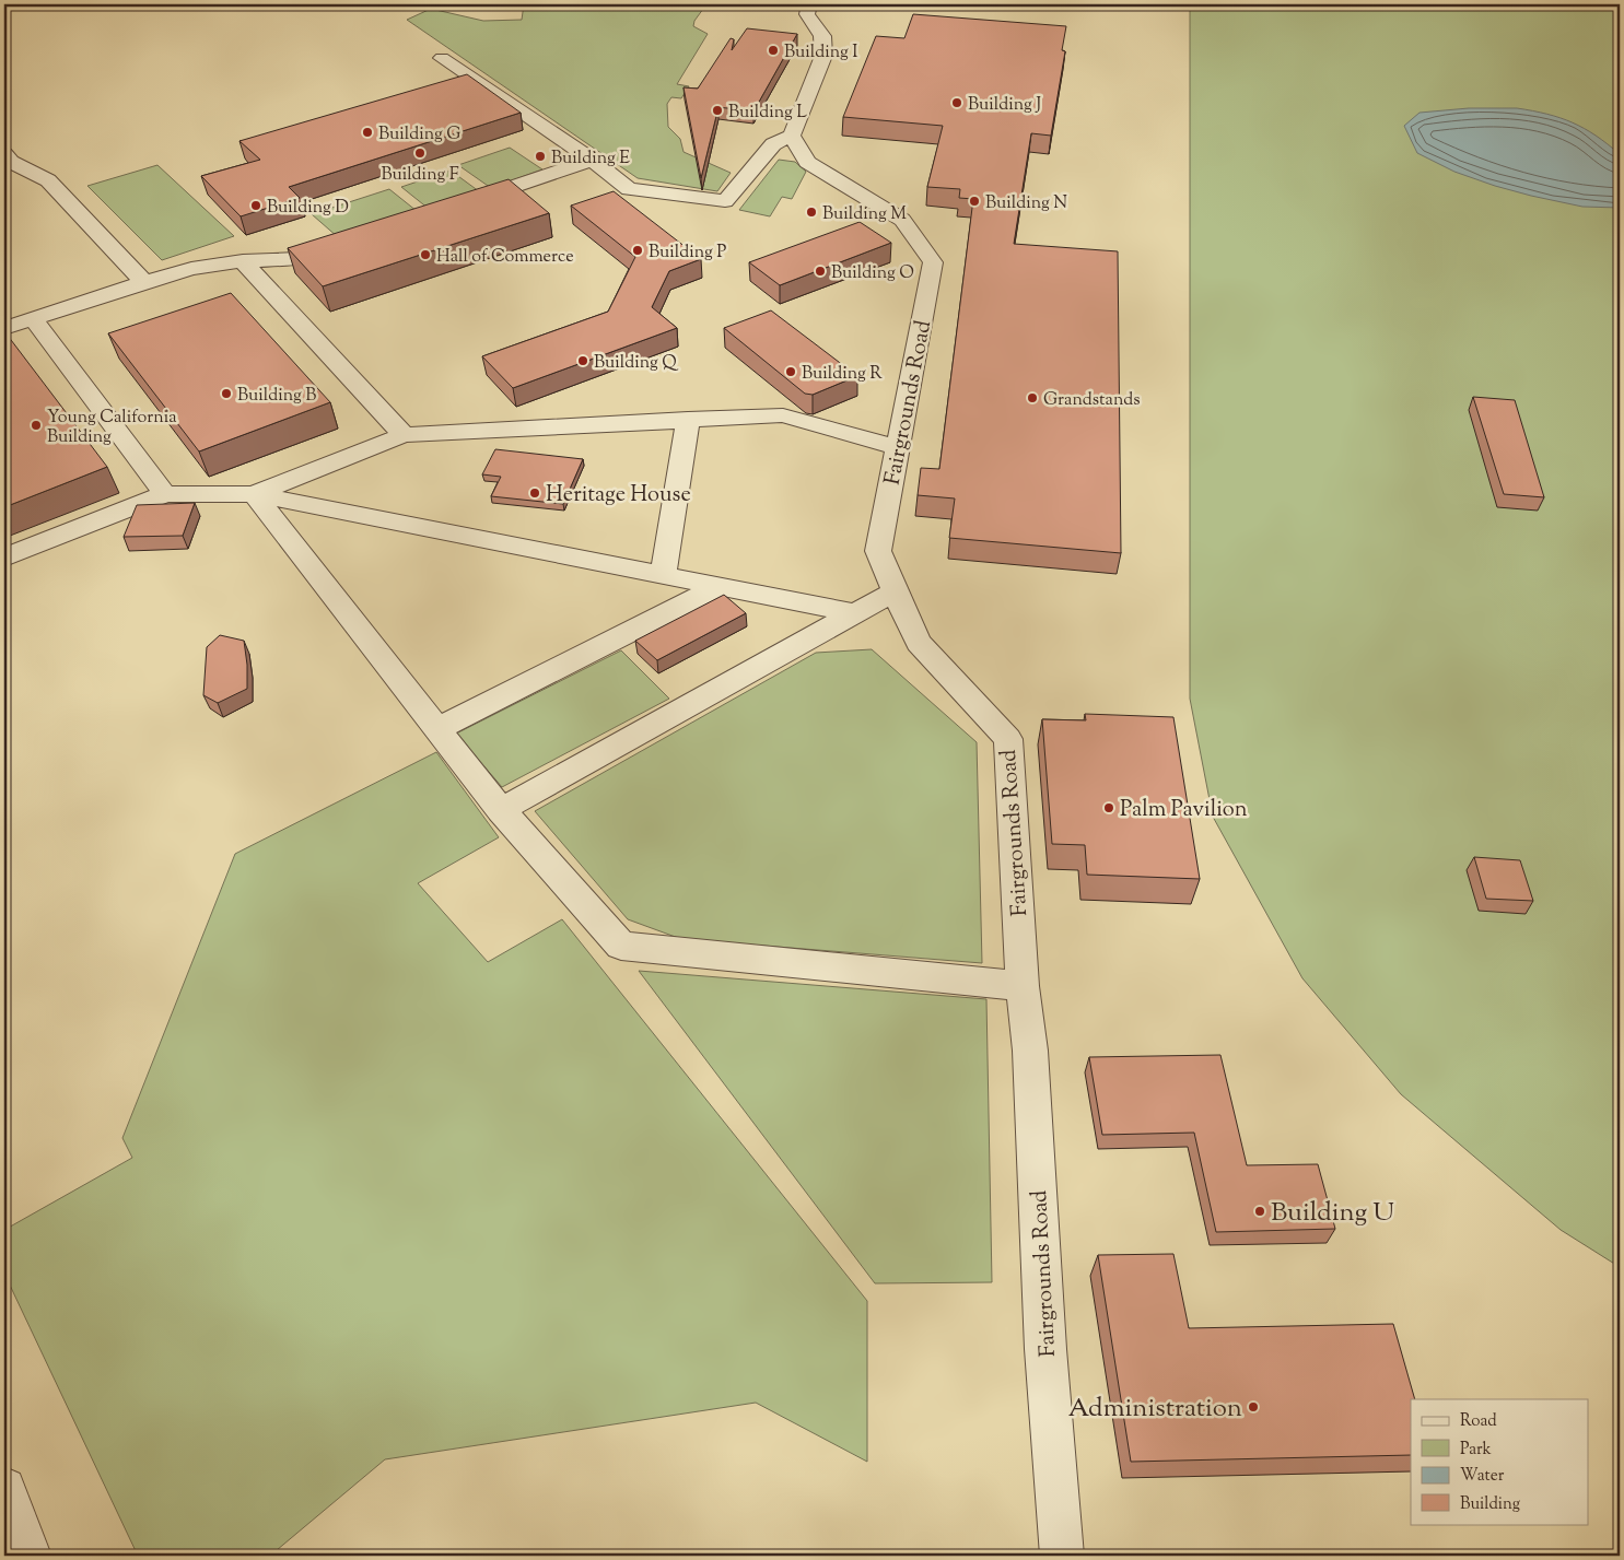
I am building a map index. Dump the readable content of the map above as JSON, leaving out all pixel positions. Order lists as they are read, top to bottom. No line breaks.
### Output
{"streets":{"street":["Fairgrounds Road"]},"places":["Building I","Building J","Building L","Building G","Building F","Building E","Building N","Building D","Building M","Building P","Hall of Commerce","Building O","Building Q","Building R","Building B","Grandstands","Young California Building","Heritage House","Palm Pavilion","Building U","Administration"],"legend":["Road","Park","Water","Building"]}
